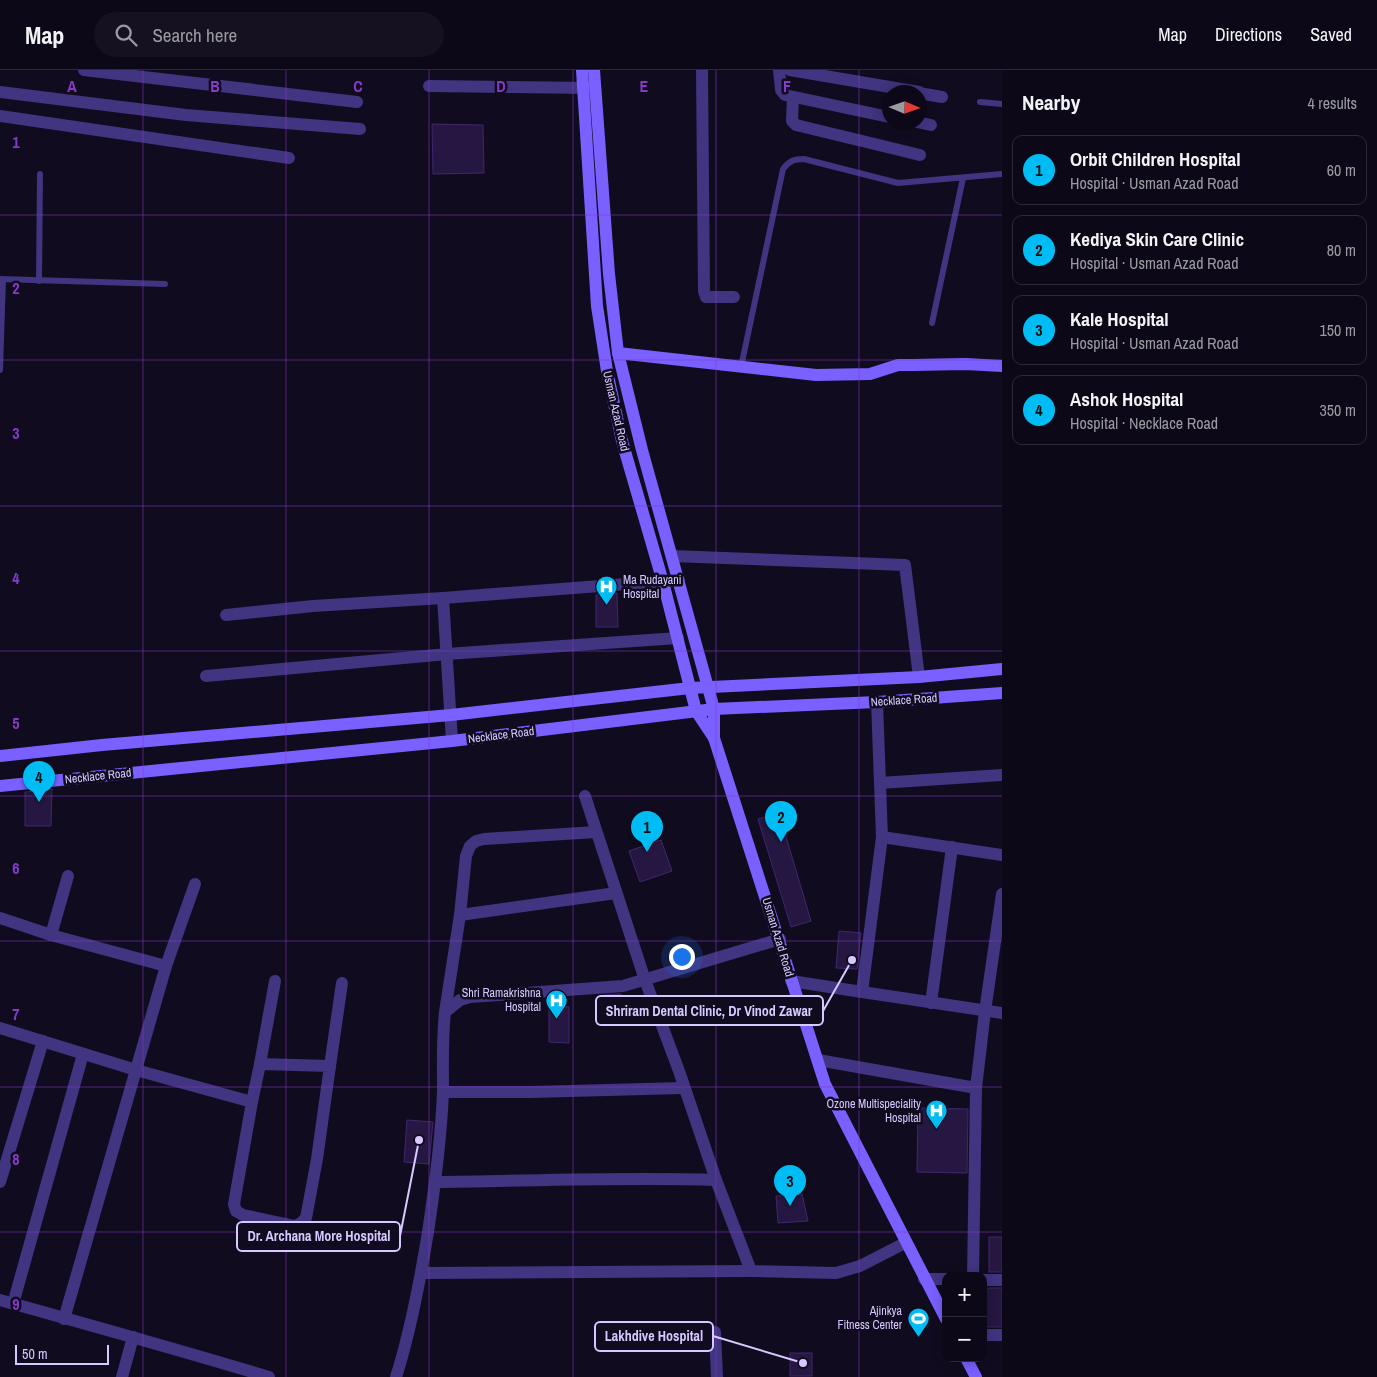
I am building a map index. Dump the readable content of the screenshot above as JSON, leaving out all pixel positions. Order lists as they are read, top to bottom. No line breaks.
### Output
{"streets":{"main road":["Usman Azad Road","Necklace Road"]},"crossings":[["Usman Azad Road","Necklace Road"]],"places":{"hospital":["Ma Rudayani Hospital","Shri Ramakrishna Hospital","Ozone Multispeciality Hospital"],"other":["Shriram Dental Clinic, Dr Vinod Zawar","Dr. Archana More Hospital","Lakhdive Hospital"],"sports":["Ajinkya Fitness Center"]},"scale_bar":"50 m","north":"right","page":{"header":"Map","search":"Search here","nav":["Map","Directions","Saved"],"heading":["Nearby","4 results"],"list":[{"mark":"1","name":"Orbit Children Hospital","note":"Hospital · Usman Azad Road","value":"60 m"},{"mark":"2","name":"Kediya Skin Care Clinic","note":"Hospital · Usman Azad Road","value":"80 m"},{"mark":"3","name":"Kale Hospital","note":"Hospital · Usman Azad Road","value":"150 m"},{"mark":"4","name":"Ashok Hospital","note":"Hospital · Necklace Road","value":"350 m"}],"pins":["4","2","1","3"],"map_buttons":["+","−"],"scale":"50 m"},"grid":{"columns":["A","B","C","D","E","F"],"rows":["1","2","3","4","5","6","7","8","9"]}}
